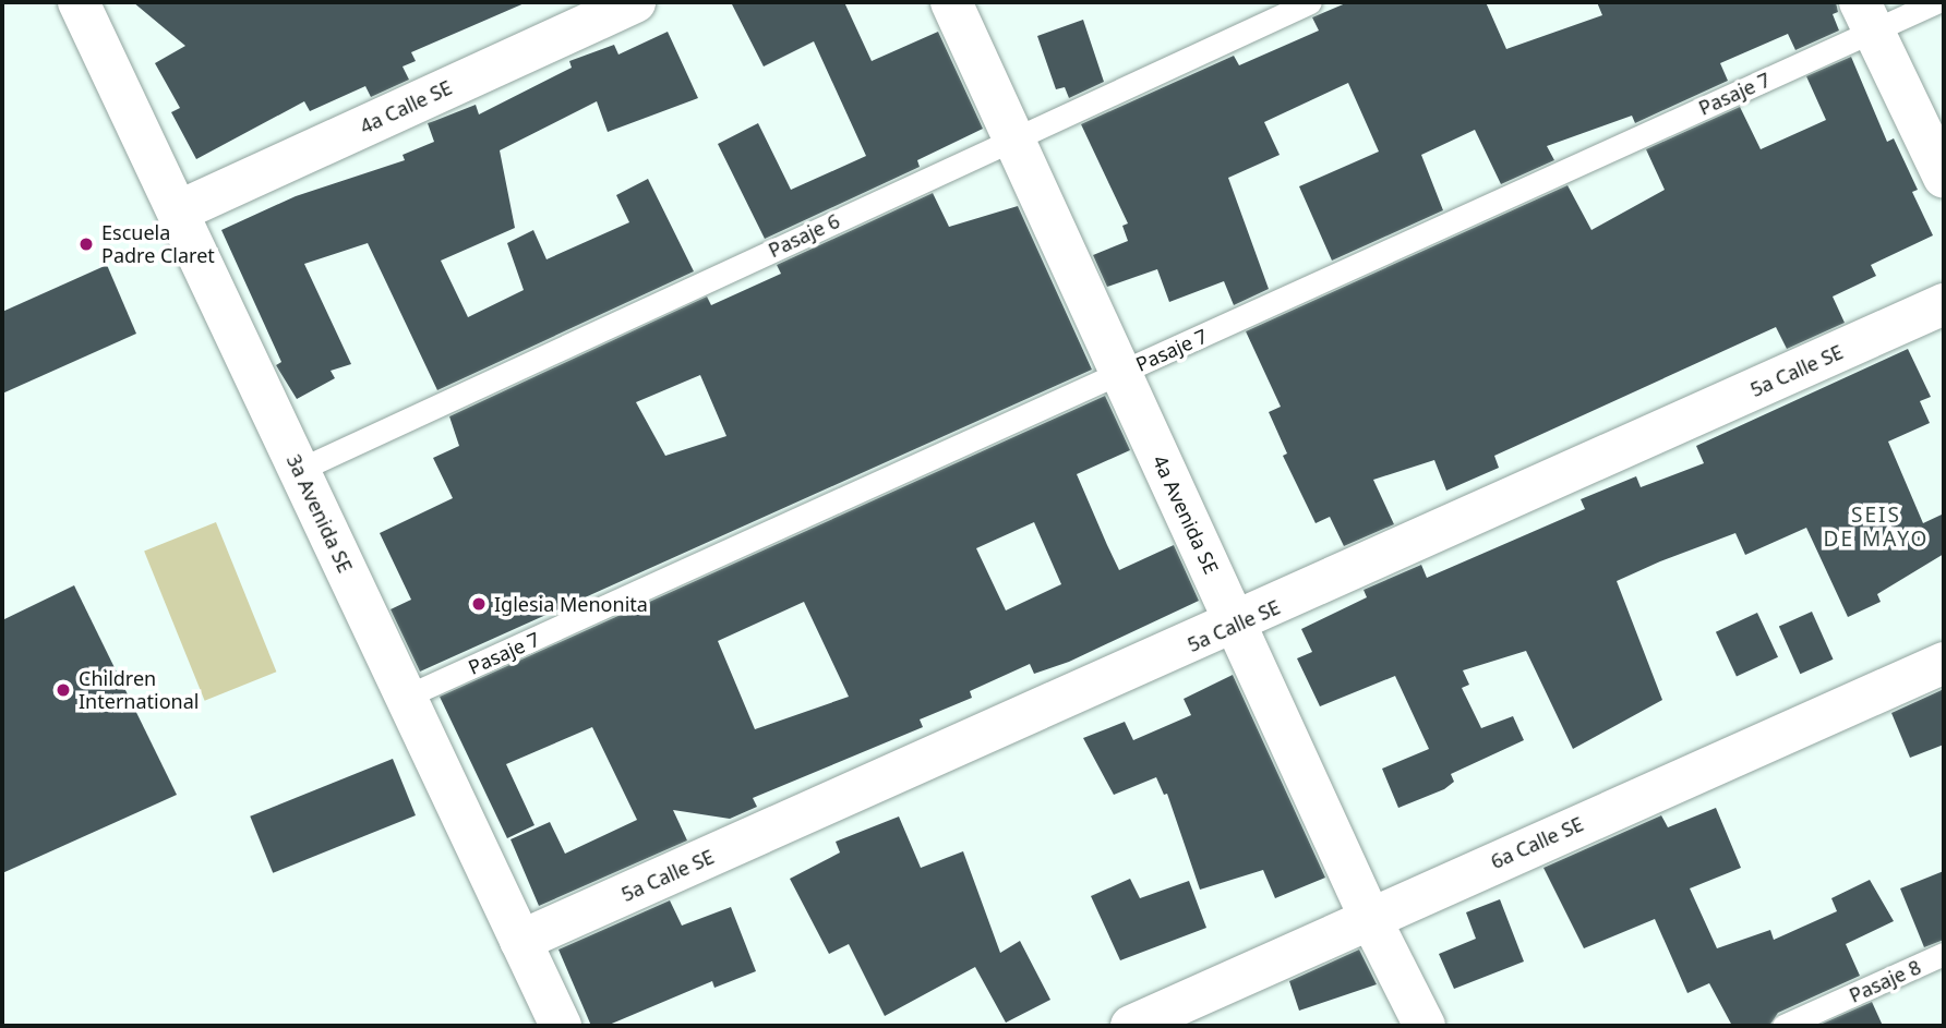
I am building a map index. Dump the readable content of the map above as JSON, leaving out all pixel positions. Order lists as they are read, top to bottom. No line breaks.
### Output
{"streets":{"street":["4a Calle SE","5a Calle SE","3a Avenida SE","4a Avenida SE","6a Calle SE"],"lane":["Pasaje 7","Pasaje 6","Pasaje 8"]},"crossings":[["Pasaje 7","3a Avenida SE"],["Pasaje 7","4a Avenida SE"],["4a Calle SE","3a Avenida SE"],["Pasaje 6","3a Avenida SE"],["Pasaje 6","4a Avenida SE"],["5a Calle SE","3a Avenida SE"],["5a Calle SE","4a Avenida SE"],["4a Avenida SE","6a Calle SE"]],"districts":["SEIS DE MAYO"],"places":["Escuela Padre Claret","Iglesia Menonita","Children International"]}
